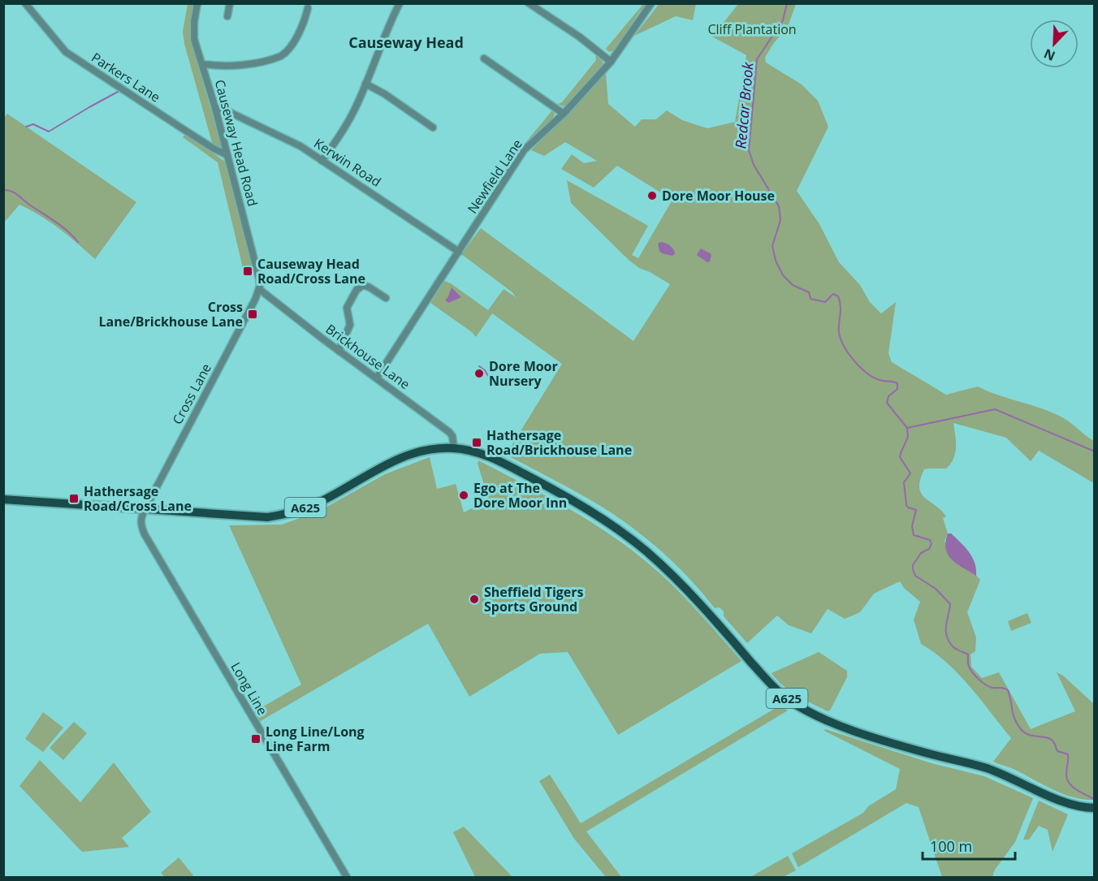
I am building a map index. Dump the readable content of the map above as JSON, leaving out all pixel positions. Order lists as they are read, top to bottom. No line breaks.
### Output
{"streets":{"main road":["A625"],"street":["Parkers Lane","Causeway Head Road","Kerwin Road","Newfield Lane","Brickhouse Lane","Cross Lane","Long Line"]},"crossings":[["Parkers Lane","Causeway Head Road"],["Causeway Head Road","Kerwin Road"],["Causeway Head Road","Brickhouse Lane"],["Causeway Head Road","Cross Lane"],["Kerwin Road","Newfield Lane"],["Newfield Lane","Brickhouse Lane"],["Brickhouse Lane","Cross Lane"],["Brickhouse Lane","A625"],["Cross Lane","A625"],["Cross Lane","Long Line"],["A625","Long Line"]],"districts":["Causeway Head"],"water":["Redcar Brook"],"parks":["Cliff Plantation"],"places":{"other":["Dore Moor House","Dore Moor Nursery","Ego at The Dore Moor Inn","Sheffield Tigers Sports Ground"],"transit":["Causeway Head Road/Cross Lane","Cross Lane/Brickhouse Lane","Hathersage Road/Brickhouse Lane","Hathersage Road/Cross Lane","Long Line/Long Line Farm"]},"scale_bar":"100 m","north":"bottom left"}
